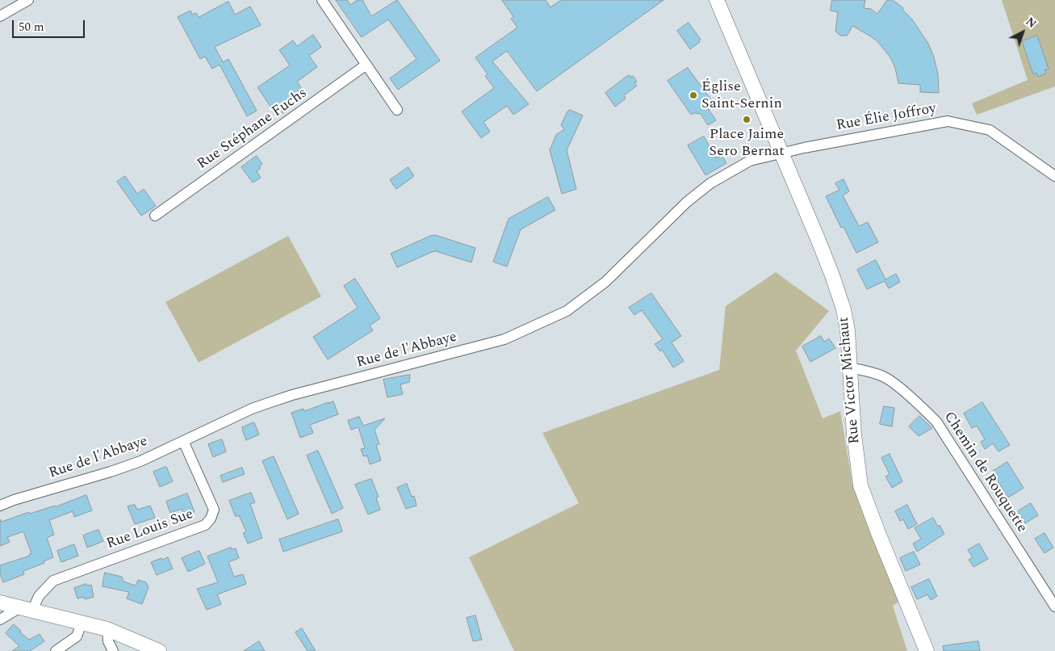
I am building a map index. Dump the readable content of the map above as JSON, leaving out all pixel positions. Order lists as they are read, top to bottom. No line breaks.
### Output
{"streets":{"street":["Rue Élie Joffroy","Rue Stéphane Fuchs","Rue de l'Abbaye","Rue Victor Michaut","Chemin de Rouquette","Rue Louis Sue"]},"crossings":[["Rue Élie Joffroy","Rue de l'Abbaye"],["Rue Élie Joffroy","Rue Victor Michaut"],["Rue de l'Abbaye","Rue Victor Michaut"],["Rue de l'Abbaye","Rue Louis Sue"],["Rue Victor Michaut","Chemin de Rouquette"]],"places":["Église Saint-Sernin","Place Jaime Sero Bernat"],"scale_bar":"50 m","north":"top right"}
